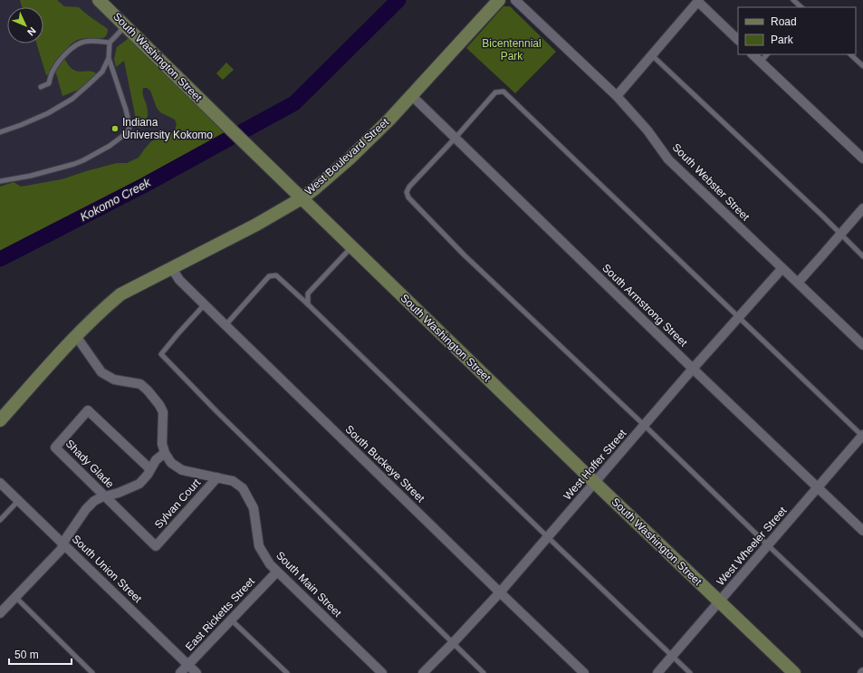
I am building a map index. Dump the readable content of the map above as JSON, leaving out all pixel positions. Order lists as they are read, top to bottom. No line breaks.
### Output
{"streets":{"main road":["South Washington Street","West Boulevard Street"],"street":["South Webster Street","South Armstrong Street","Shady Glade","South Buckeye Street","West Hoffer Street","Sylvan Court","West Wheeler Street","South Union Street","South Main Street","East Ricketts Street"]},"crossings":[["South Washington Street","West Boulevard Street"],["South Washington Street","West Hoffer Street"],["South Washington Street","West Wheeler Street"],["West Boulevard Street","South Armstrong Street"],["West Boulevard Street","South Buckeye Street"],["South Webster Street","West Hoffer Street"],["South Armstrong Street","West Hoffer Street"],["South Armstrong Street","West Wheeler Street"],["Shady Glade","Sylvan Court"],["South Buckeye Street","West Hoffer Street"],["Sylvan Court","South Main Street"],["South Union Street","East Ricketts Street"],["South Main Street","East Ricketts Street"]],"water":["Kokomo Creek"],"parks":["Bicentennial Park"],"places":["Indiana University Kokomo"],"legend":["Road","Park"],"scale_bar":"50 m","north":"bottom right"}
